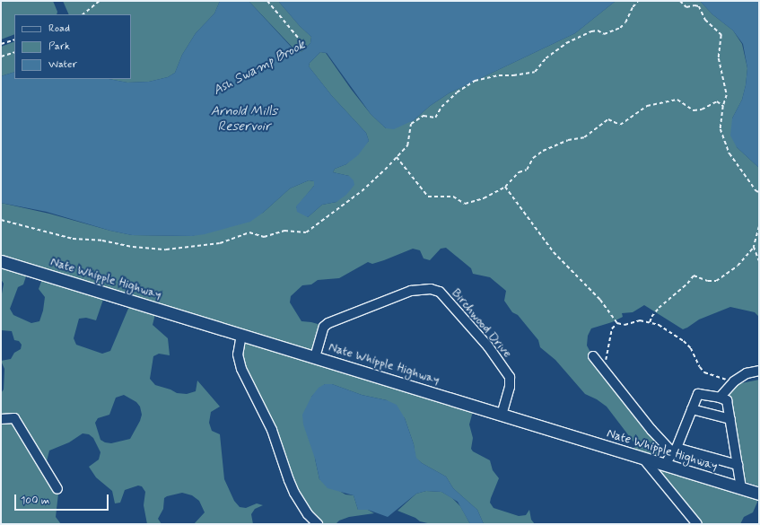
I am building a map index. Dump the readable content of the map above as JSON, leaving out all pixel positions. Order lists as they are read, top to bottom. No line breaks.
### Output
{"streets":{"main road":["Nate Whipple Highway"],"street":["Birchwood Drive"]},"crossings":[["Nate Whipple Highway","Birchwood Drive"]],"water":["Ash Swamp Brook","Arnold Mills Reservoir"],"legend":["Road","Park","Water"],"scale_bar":"100 m"}
